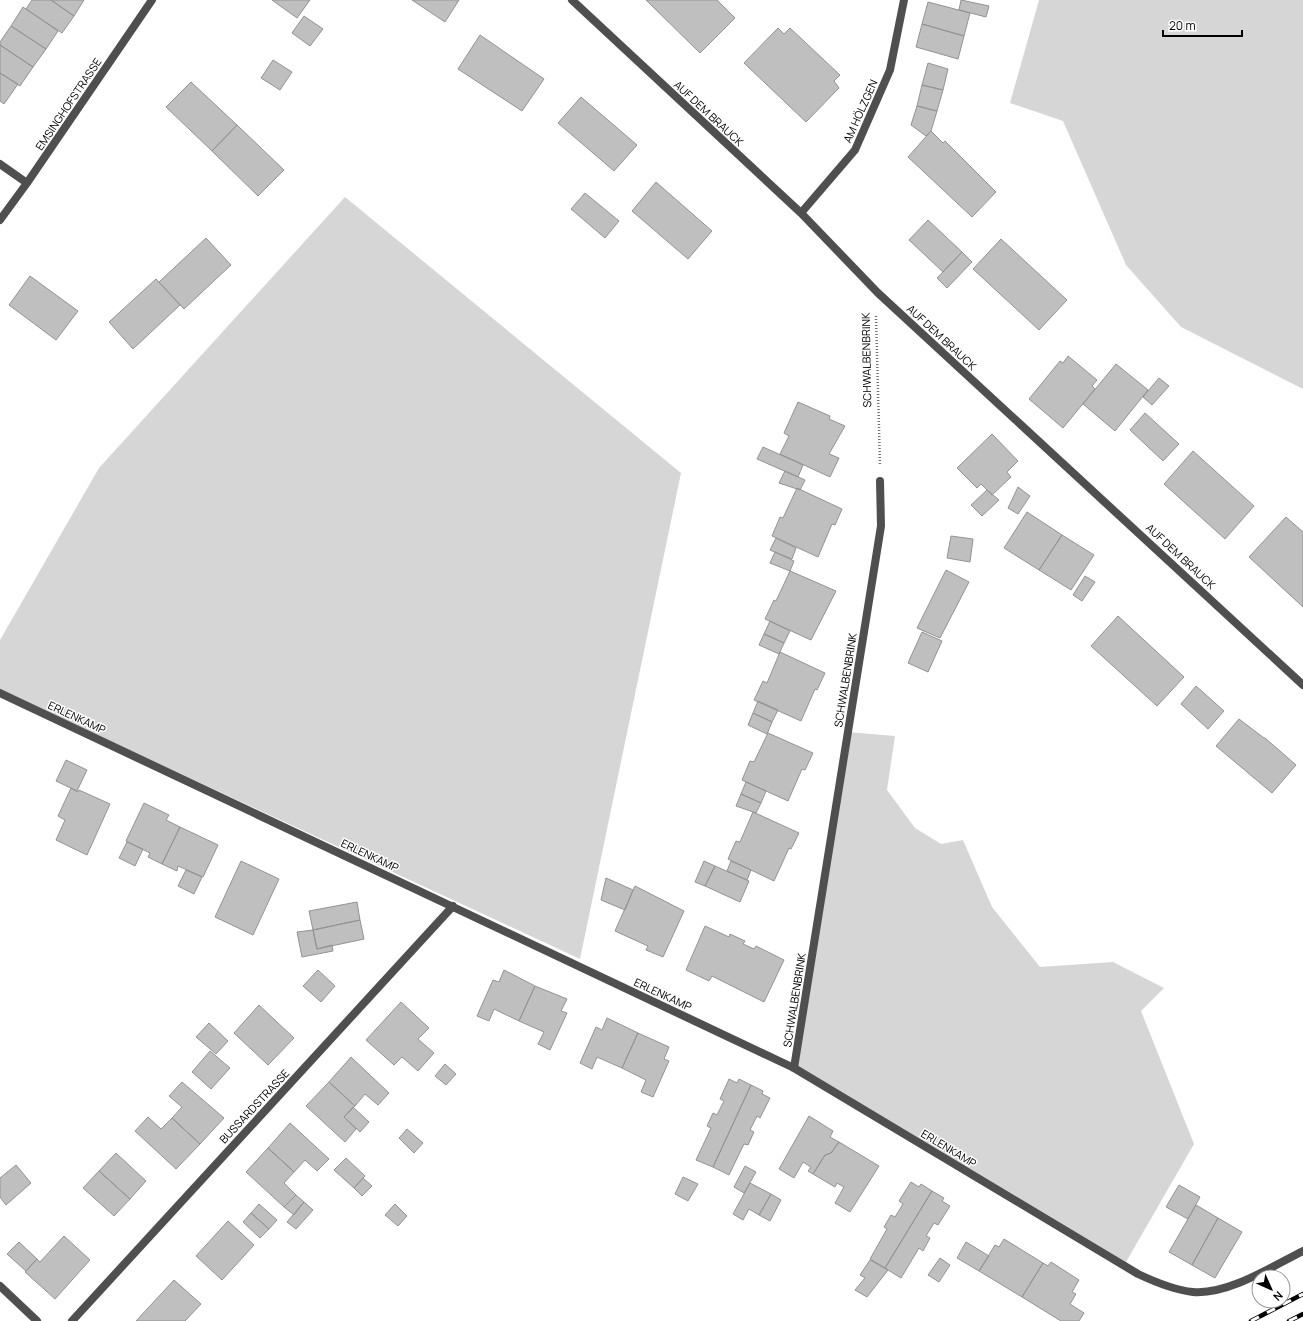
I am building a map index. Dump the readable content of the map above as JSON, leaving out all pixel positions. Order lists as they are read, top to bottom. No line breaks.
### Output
{"streets":{"street":["EMSINGHOFSTRASSE","AM HÖLZGEN","AUF DEM BRAUCK","SCHWALBENBRINK","ERLENKAMP","BUSSARDSTRASSE"]},"crossings":[["AM HÖLZGEN","AUF DEM BRAUCK"],["AUF DEM BRAUCK","SCHWALBENBRINK"],["SCHWALBENBRINK","ERLENKAMP"],["ERLENKAMP","BUSSARDSTRASSE"]],"scale_bar":"20 m","north":"bottom right"}
